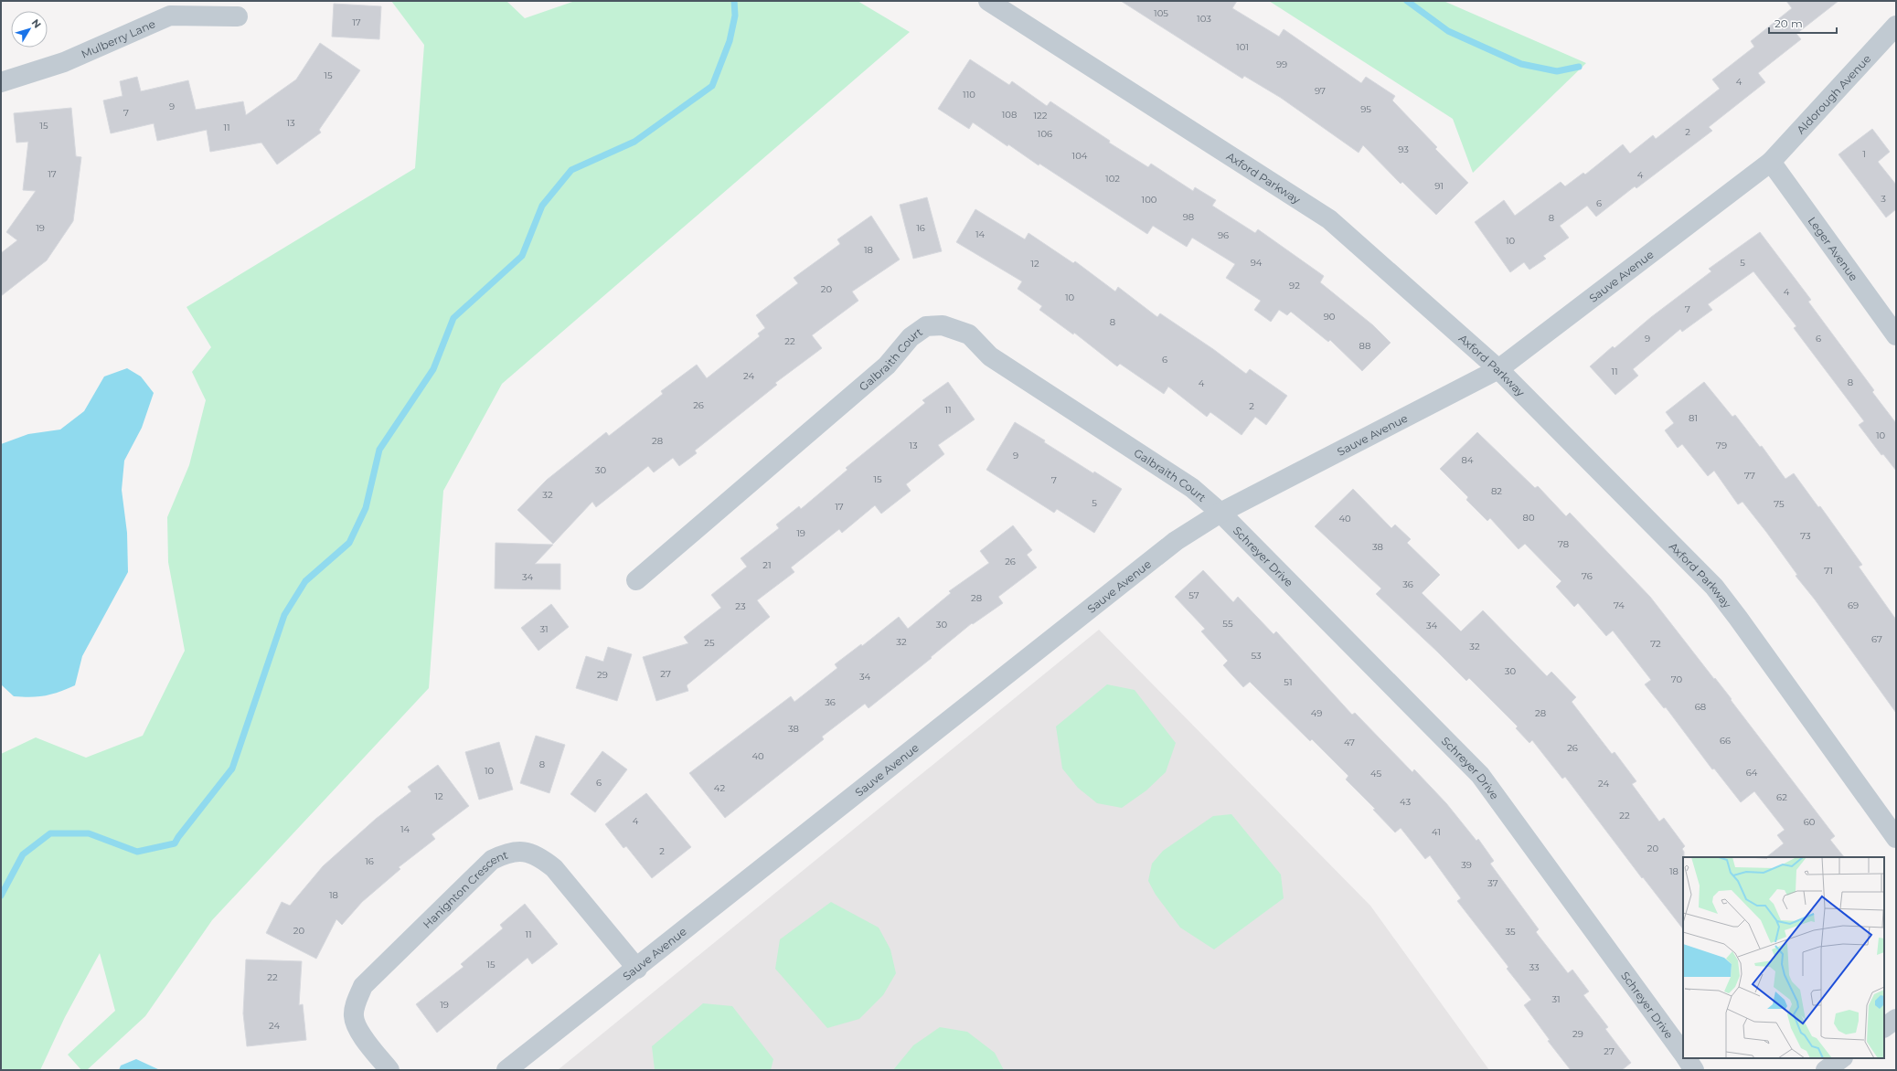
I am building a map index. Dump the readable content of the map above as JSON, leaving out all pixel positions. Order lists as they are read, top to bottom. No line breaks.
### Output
{"streets":{"street":["Mulberry Lane","Aldorough Avenue","Axford Parkway","Leger Avenue","Sauve Avenue","Galbraith Court","Schreyer Drive","Hanignton Crescent"]},"crossings":[["Aldorough Avenue","Leger Avenue"],["Aldorough Avenue","Sauve Avenue"],["Axford Parkway","Sauve Avenue"],["Leger Avenue","Sauve Avenue"],["Sauve Avenue","Galbraith Court"],["Sauve Avenue","Schreyer Drive"],["Sauve Avenue","Hanignton Crescent"],["Galbraith Court","Schreyer Drive"]],"house_numbers":["105","103","17","101","99","15","4","97","110","9","95","7","108","122","13","15","11","2","106","93","1","104","17","4","102","91","3","100","6","98","8","19","16","14","96","10","18","94","5","12","92","20","4","10","7","90","8","9","6","22","88","6","11","24","8","4","26","2","11","81","10","28","13","79","9","84","30","77","15","7","82","32","5","75","17","80","40","19","73","78","38","26","21","71","76","34","36","57","28","74","69","23","55","30","34","31","67","32","25","72","32","53","30","27","29","34","70","51","36","68","49","28","38","66","47","26","40","8","10","64","45","6","24","42","12","62","43","22","4","60","14","41","20","2","16","39","18","37","18","20","35","11","15","33","22","31","19","24","29","27"],"scale_bar":"20 m","north":"top right"}
